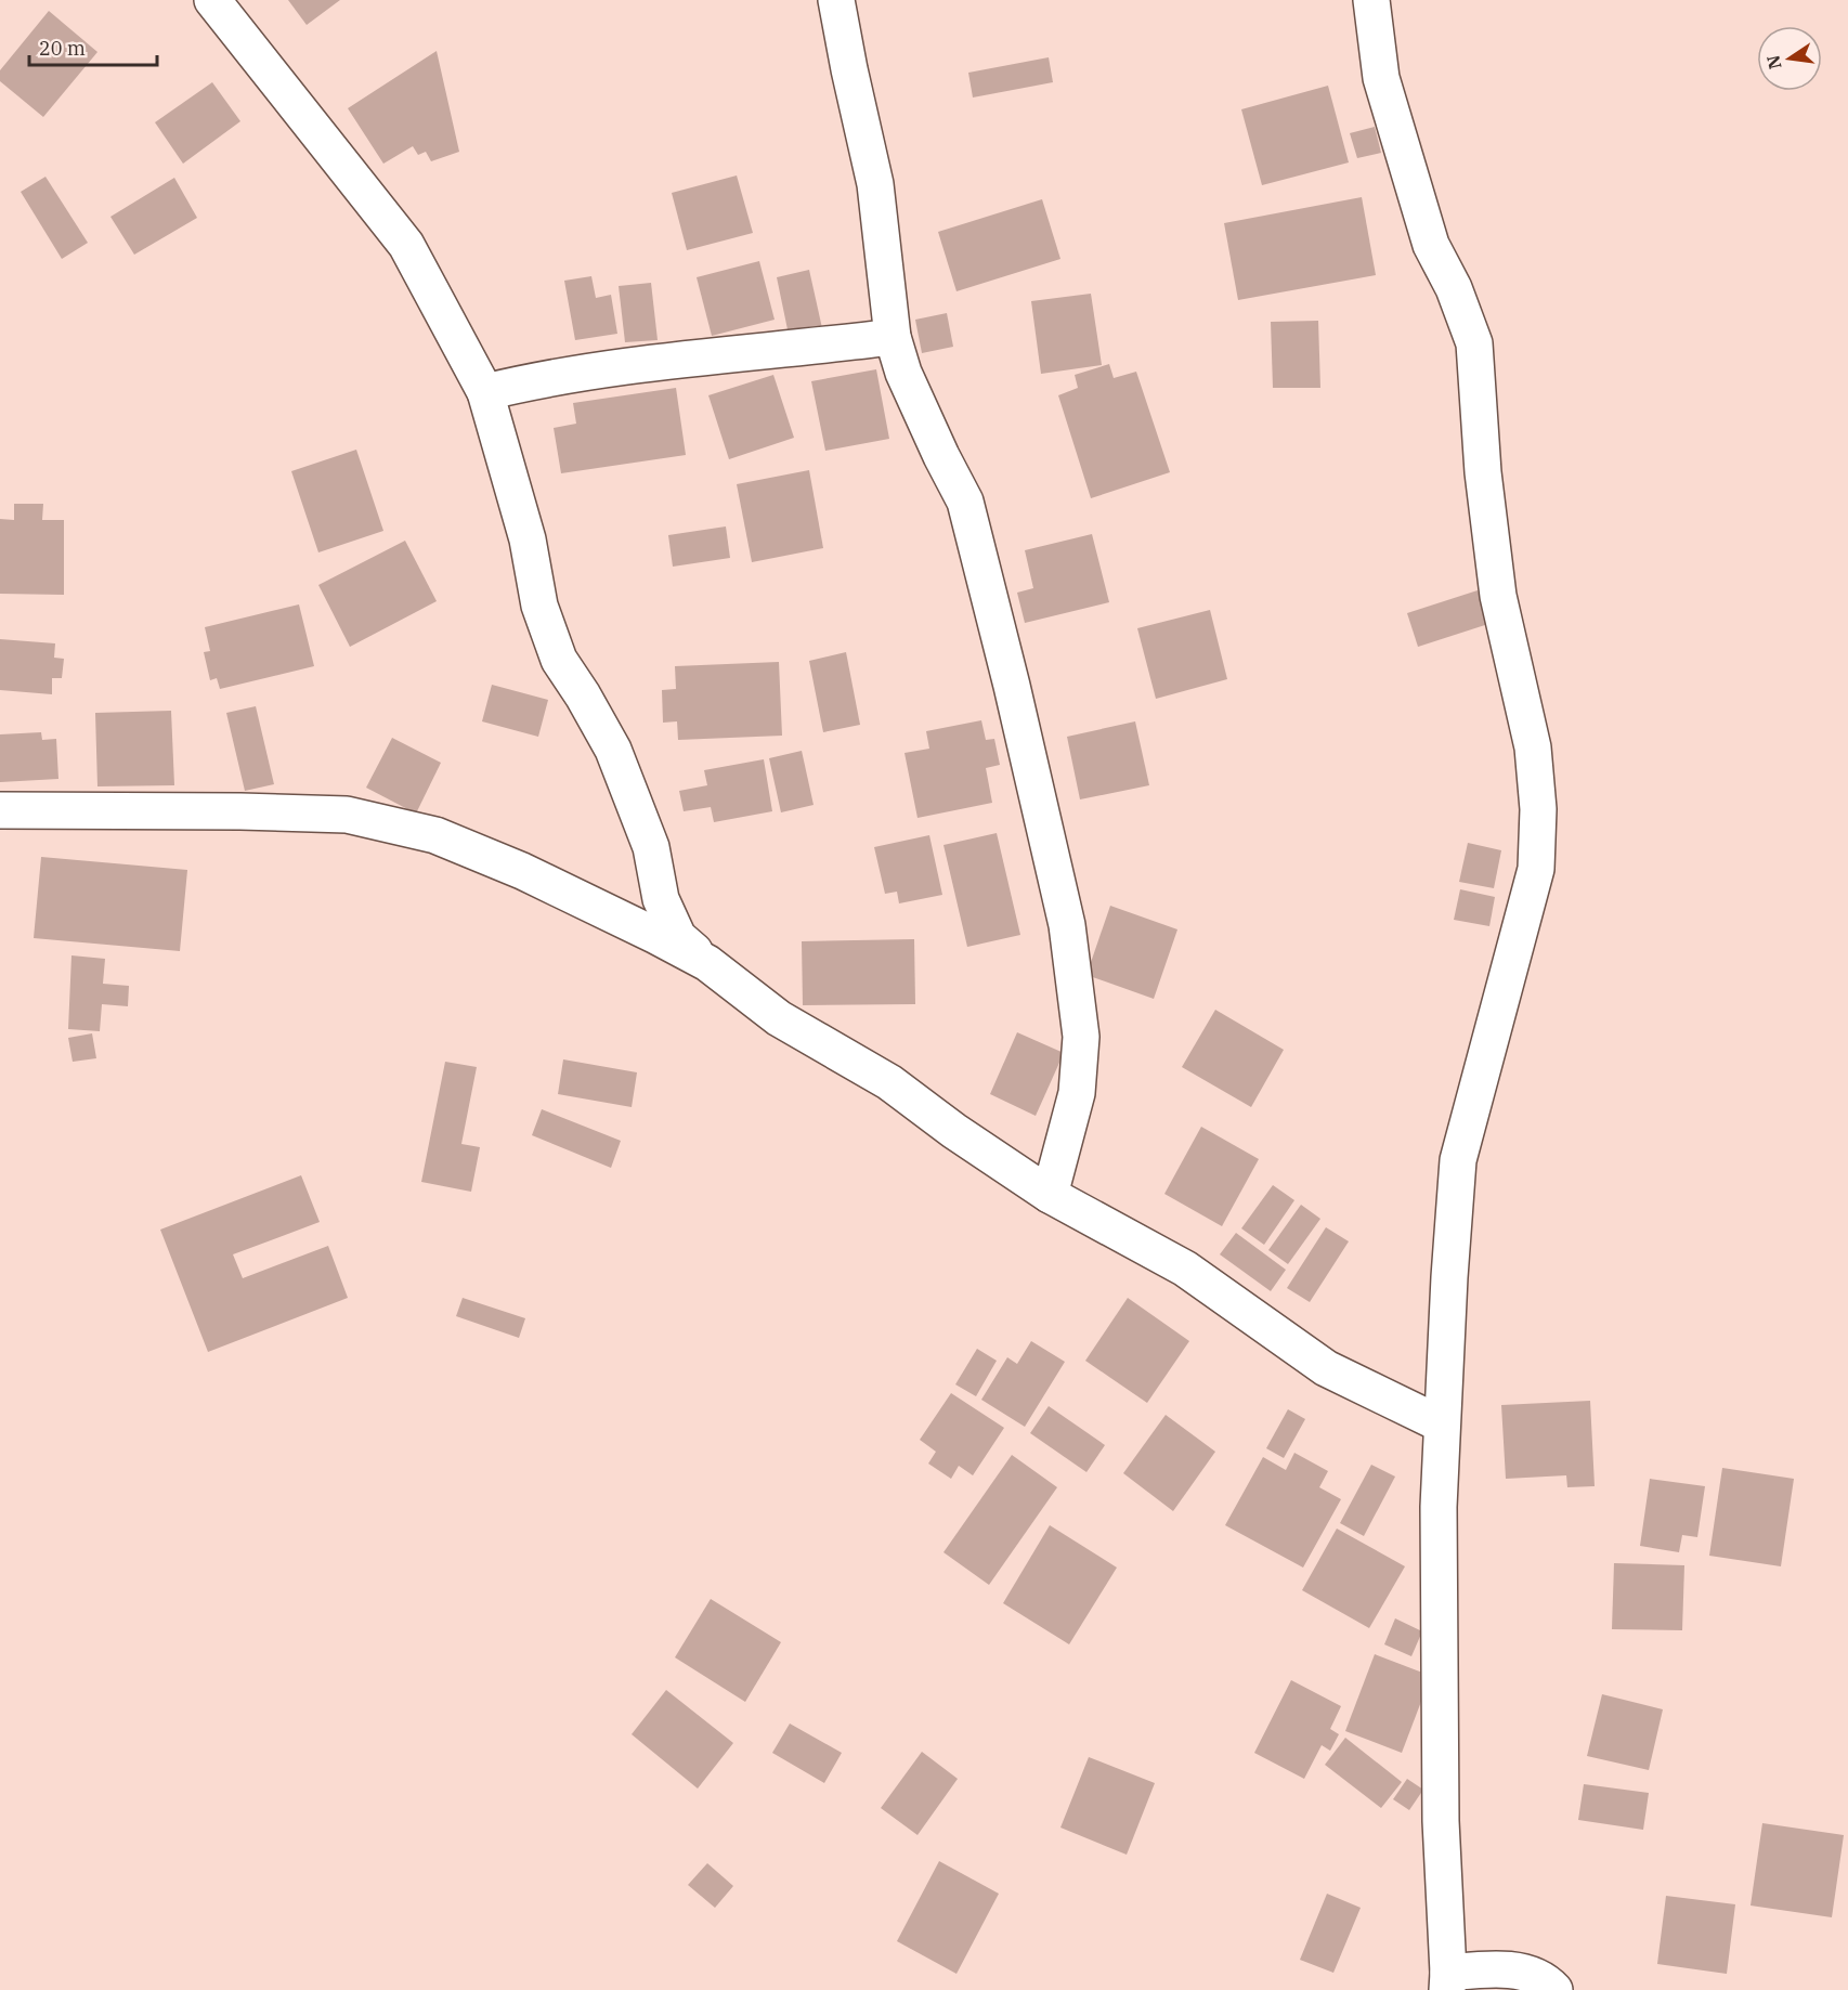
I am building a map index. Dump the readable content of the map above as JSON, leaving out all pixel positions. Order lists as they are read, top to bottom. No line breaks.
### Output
{"scale_bar":"20 m","north":"left"}
